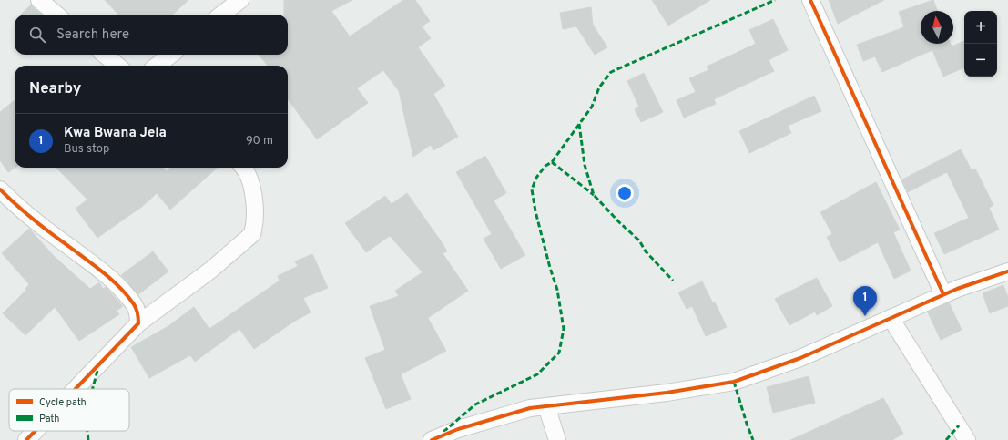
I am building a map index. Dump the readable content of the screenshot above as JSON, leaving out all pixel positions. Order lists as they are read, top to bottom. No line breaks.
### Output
{"legend":["Cycle path","Path"],"north":"top","page":{"map_buttons":["+","−"],"search":"Search here","heading":"Nearby","list":[{"mark":"1","name":"Kwa Bwana Jela","note":"Bus stop","value":"90 m"}],"pins":"1"}}
